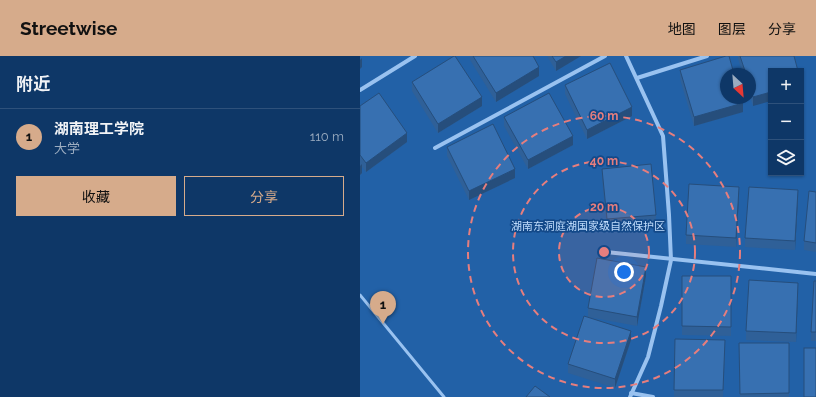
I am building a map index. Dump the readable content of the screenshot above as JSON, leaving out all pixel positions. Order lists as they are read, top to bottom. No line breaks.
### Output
{"parks":["湖南东洞庭湖国家级自然保护区"],"north":"bottom right","page":{"header":"Streetwise","nav":["地图","图层","分享"],"heading":"附近","map_buttons":["+","−"],"list":[{"mark":"1","name":"湖南理工学院","note":"大学","value":"110 m"}],"buttons":["收藏","分享"],"pins":"1"},"rings":["60 m","40 m","20 m"]}
